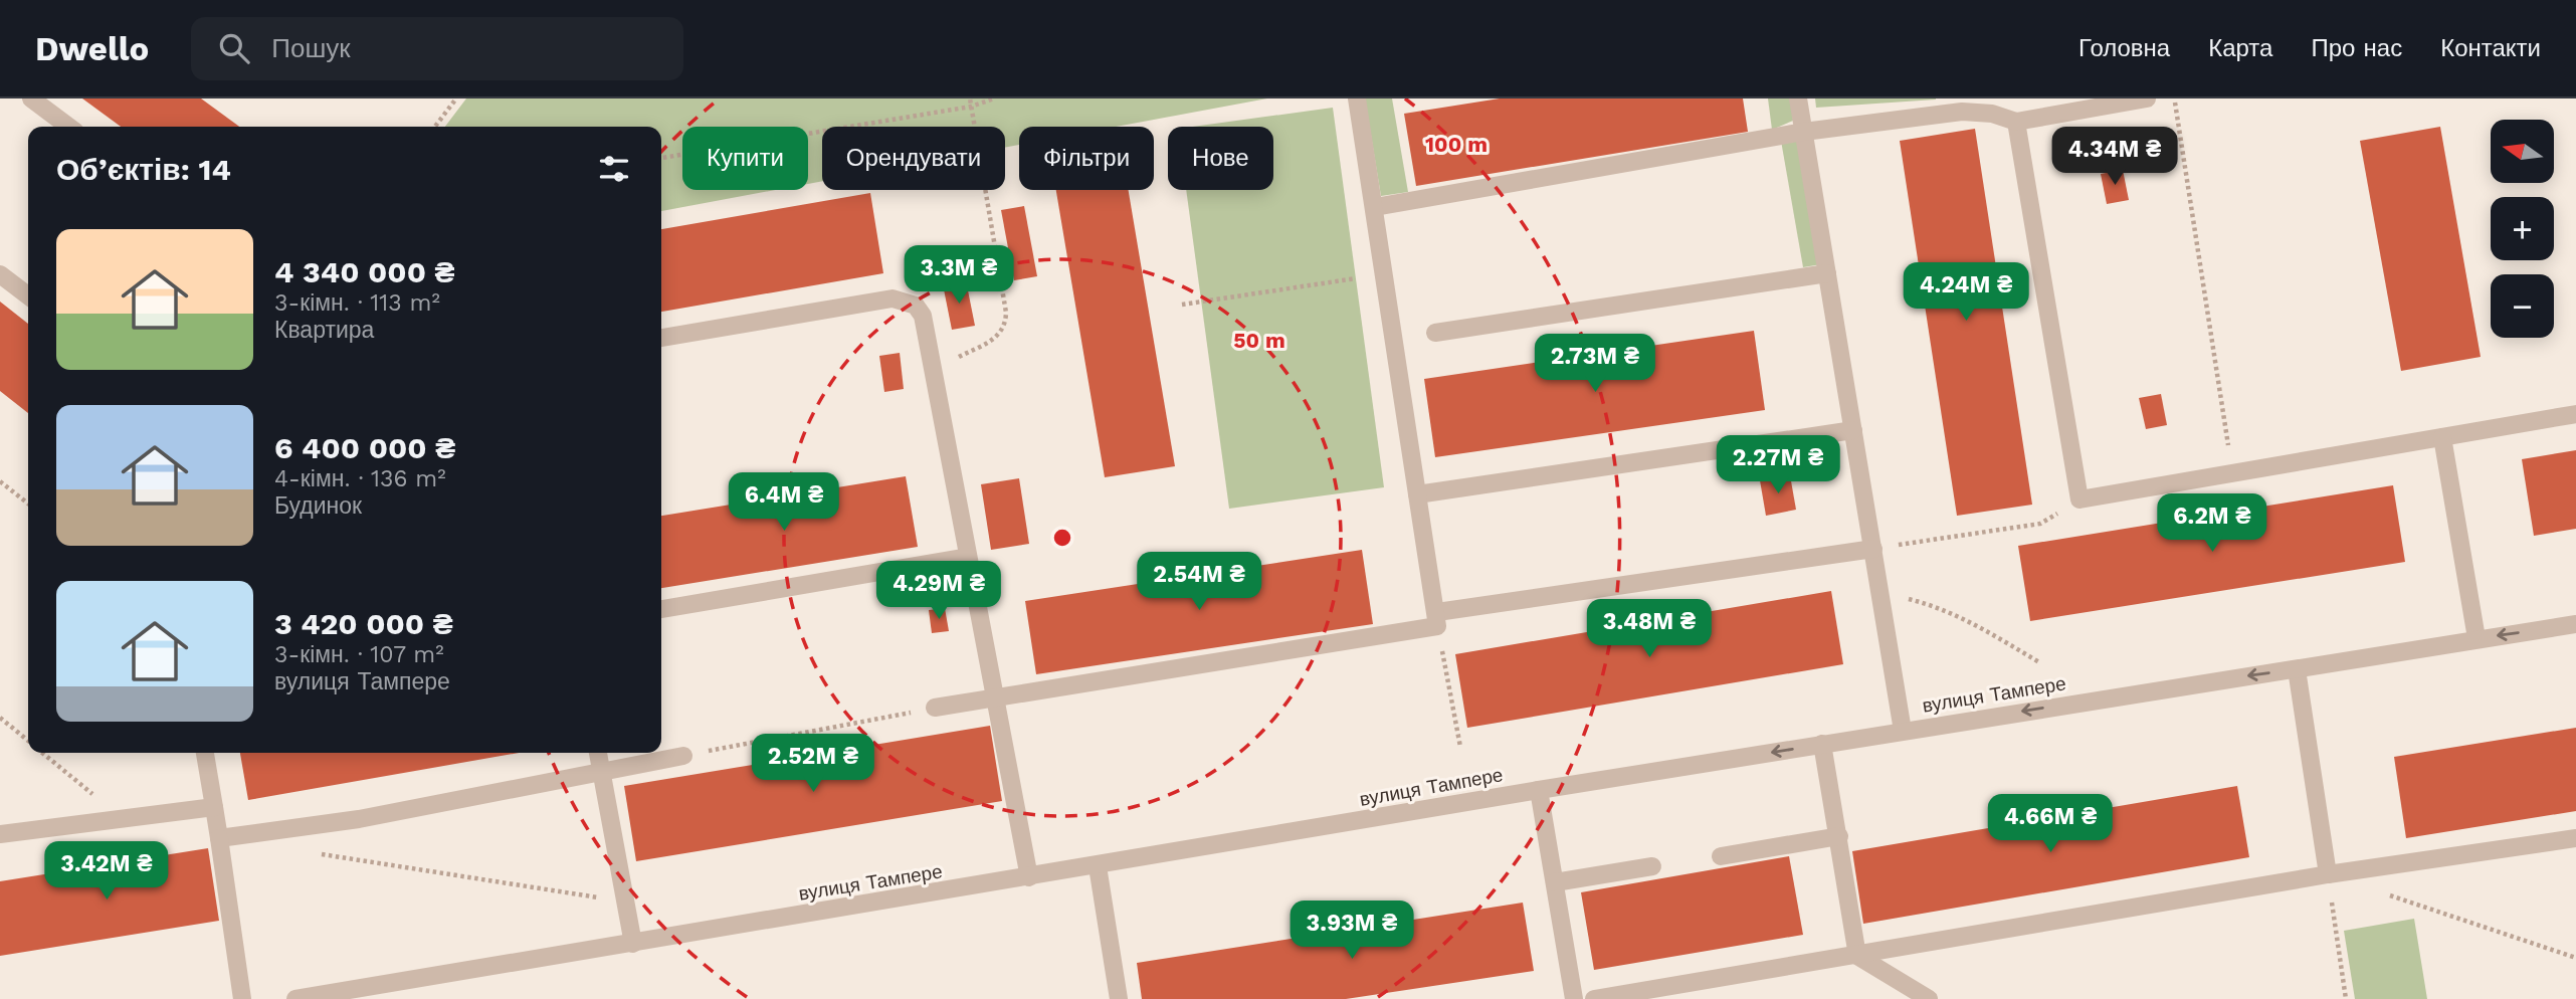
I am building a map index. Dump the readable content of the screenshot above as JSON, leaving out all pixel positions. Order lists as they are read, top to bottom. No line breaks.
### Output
{"streets":{"street":["вулиця Тампере"]},"north":"left","page":{"header":"Dwello","search":"Пошук","nav":["Головна","Карта","Про нас","Контакти"],"map_buttons":["+","−"],"price":["4.34M ₴","3.3M ₴","4.24M ₴","2.73M ₴","2.27M ₴","6.4M ₴","6.2M ₴","2.54M ₴","4.29M ₴","3.48M ₴","2.52M ₴","4.66M ₴","3.42M ₴","3.93M ₴"],"chip":["Купити","Орендувати","Фільтри","Нове"],"heading":"Об’єктів: 14","list":[{"name":"4 340 000 ₴","note":"3-кімн. · 113 m² · Квартира"},{"name":"6 400 000 ₴","note":"4-кімн. · 136 m² · Будинок"},{"name":"3 420 000 ₴","note":"3-кімн. · 107 m² · вулиця Тампере"}]},"rings":["100 m","50 m"]}
